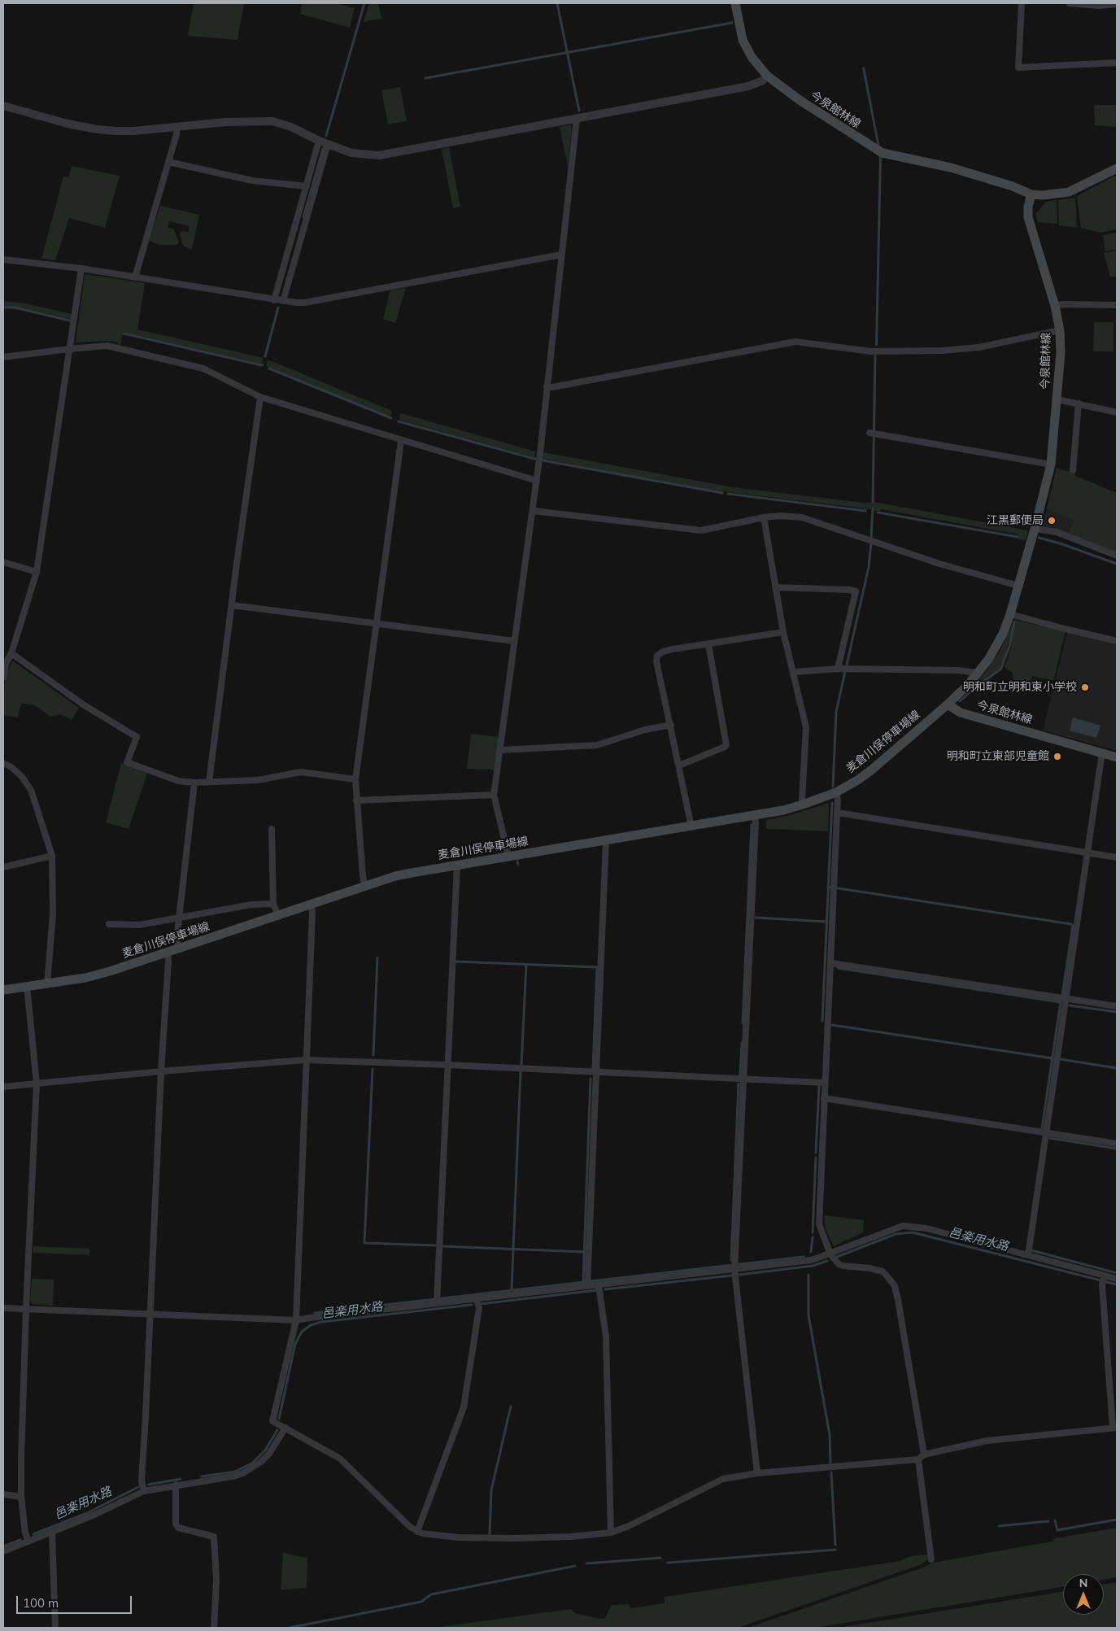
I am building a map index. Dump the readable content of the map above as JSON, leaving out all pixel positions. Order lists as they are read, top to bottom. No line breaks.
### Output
{"streets":{"main road":["今泉館林線","麦倉川俣停車場線"]},"crossings":[["今泉館林線","麦倉川俣停車場線"]],"water":["邑楽用水路"],"places":["江黒郵便局","明和町立明和東小学校","明和町立東部児童館"],"scale_bar":"100 m","north":"top"}
